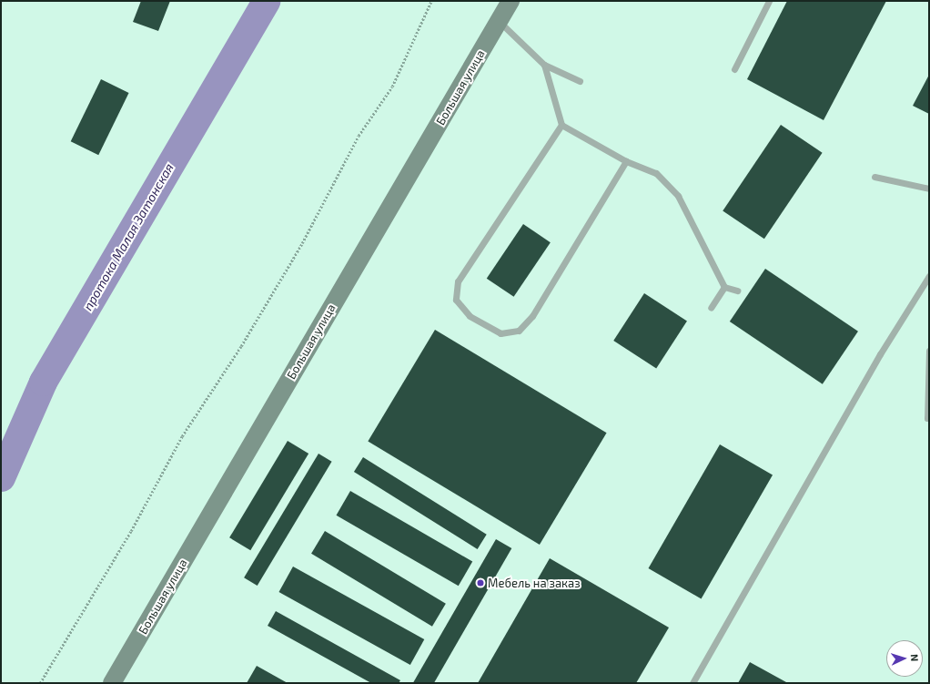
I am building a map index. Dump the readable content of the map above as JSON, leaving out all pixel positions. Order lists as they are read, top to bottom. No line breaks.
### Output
{"streets":{"main road":["Большая улица"]},"water":["протока Малая Затонская"],"places":["Мебель на заказ"],"north":"right"}
